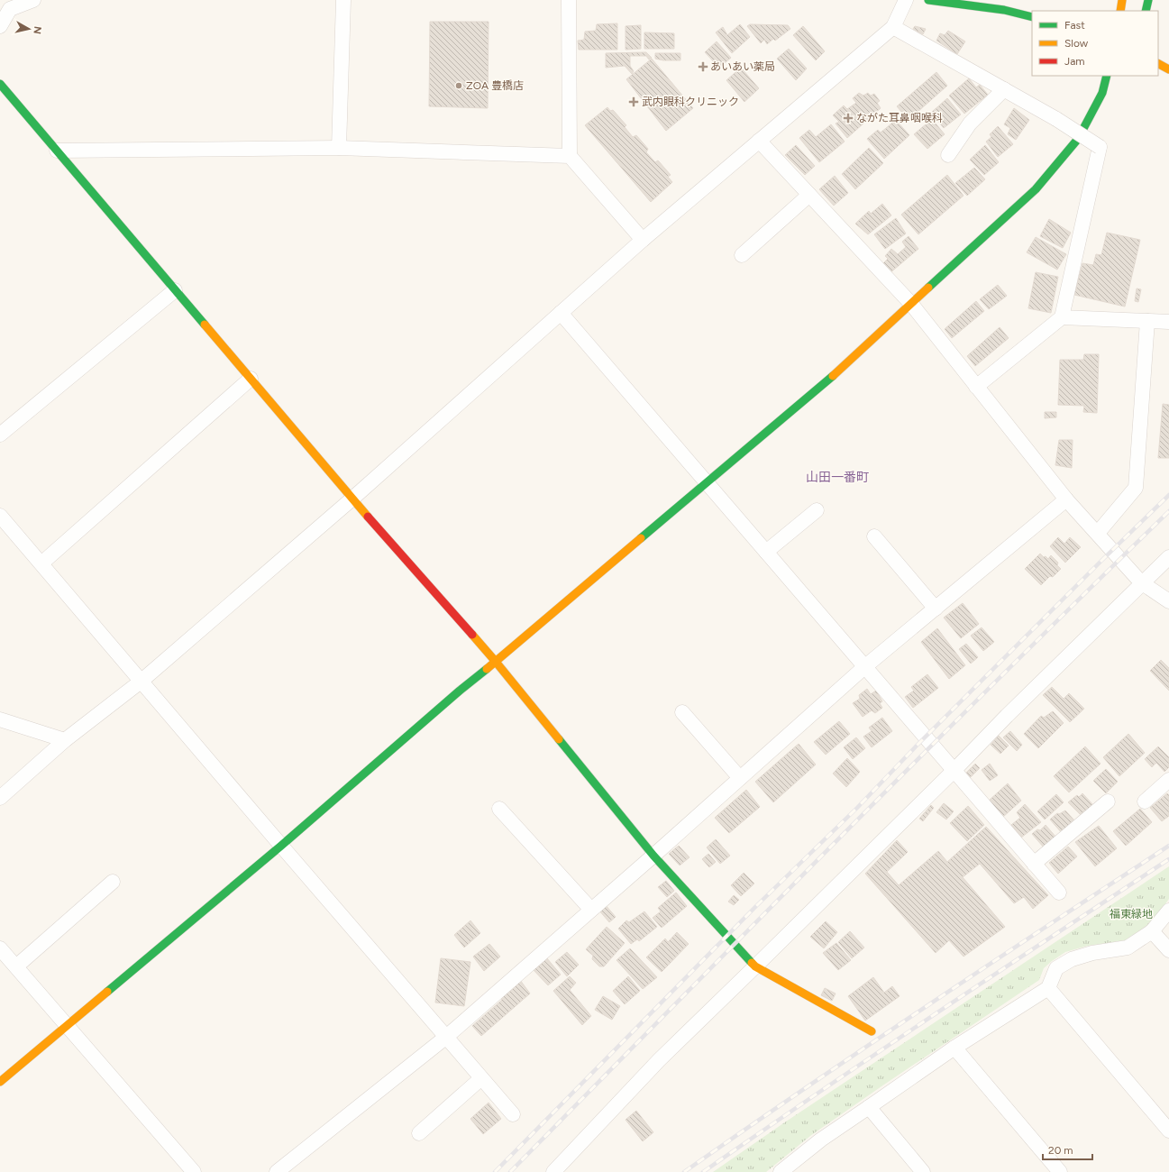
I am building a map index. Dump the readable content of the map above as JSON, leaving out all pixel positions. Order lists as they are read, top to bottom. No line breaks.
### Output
{"districts":["山田一番町"],"parks":["福東緑地"],"places":{"health":["あいあい薬局","武内眼科クリニック","ながた耳鼻咽喉科"],"other":["ZOA 豊橋店"]},"legend":["Fast","Slow","Jam"],"scale_bar":"20 m","north":"right"}
